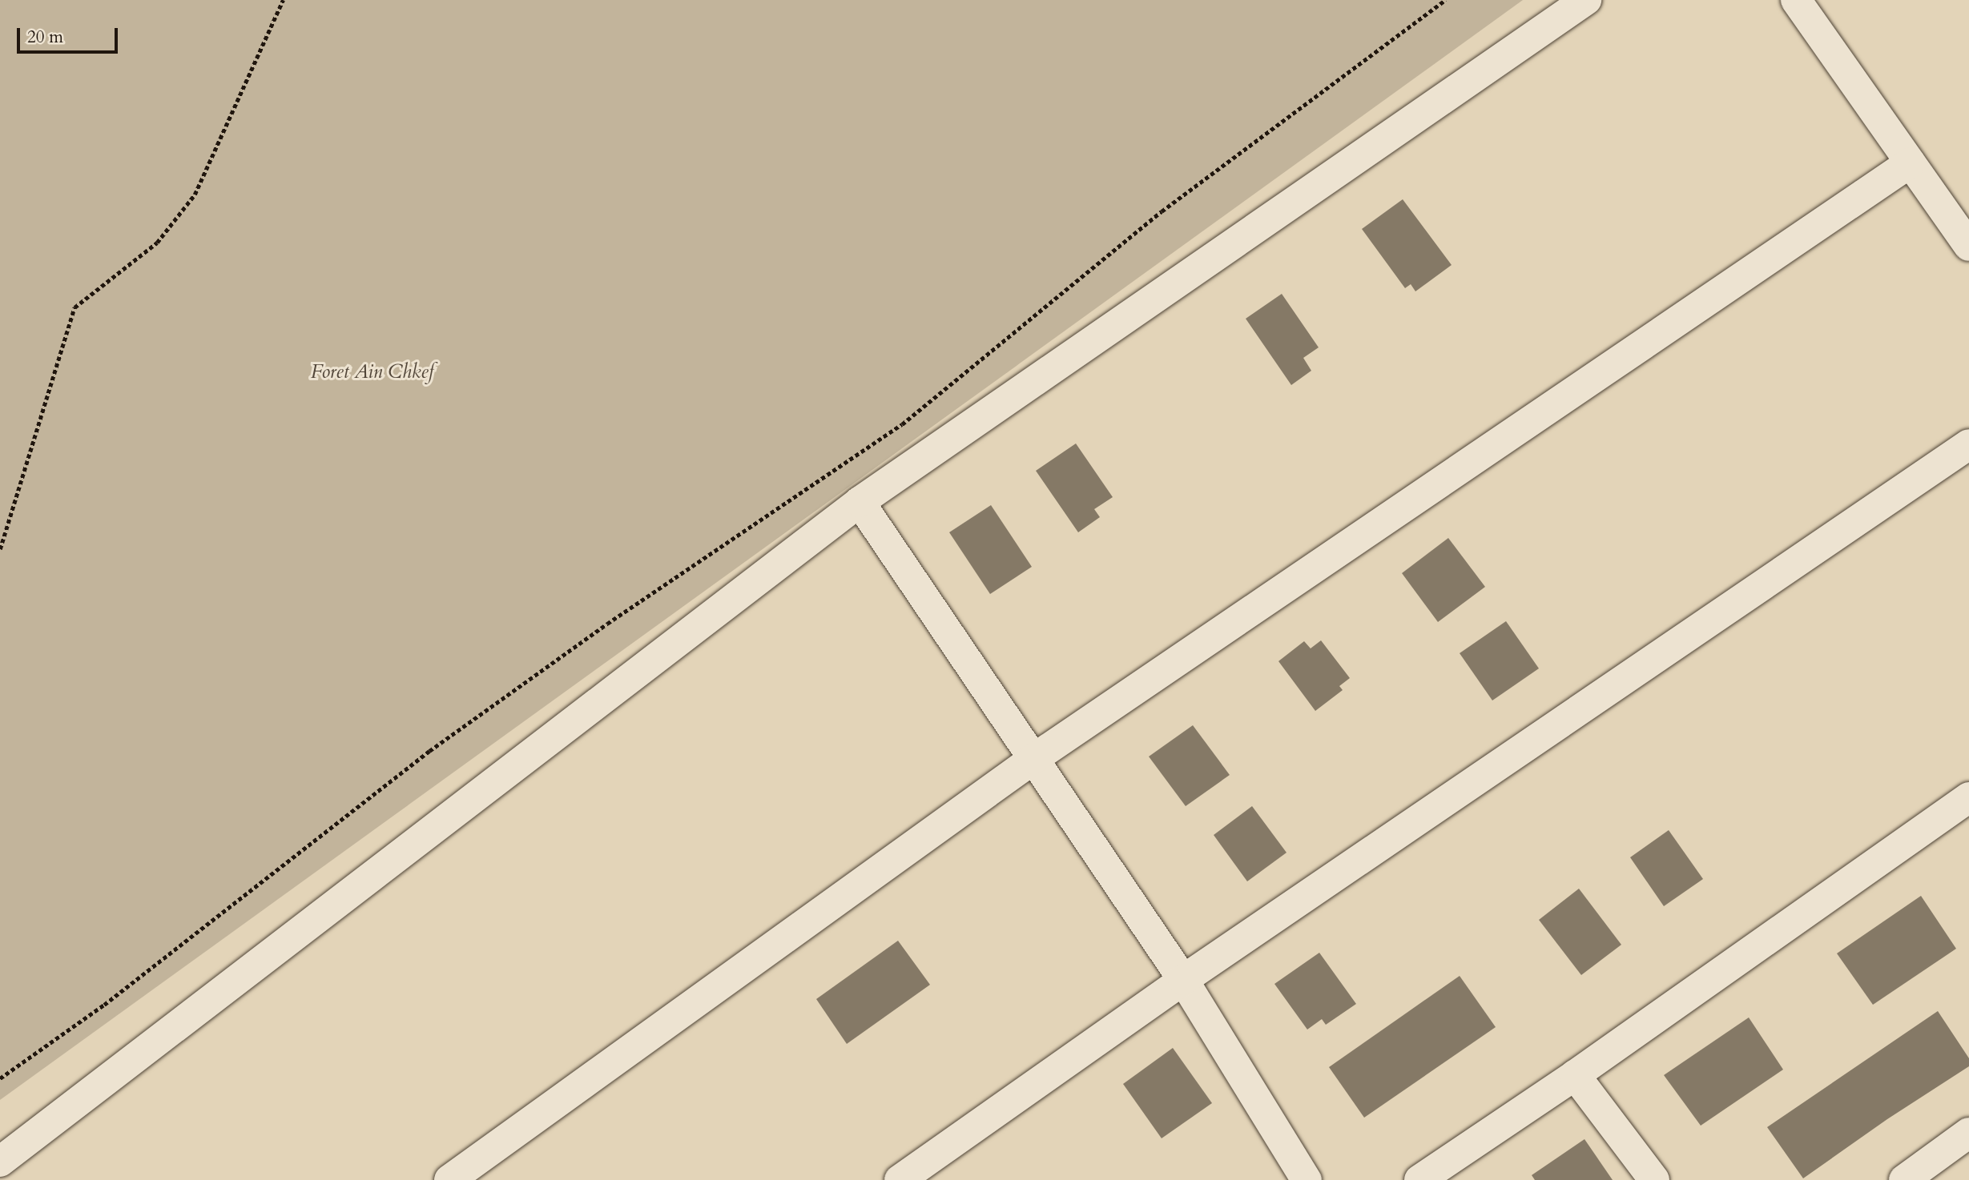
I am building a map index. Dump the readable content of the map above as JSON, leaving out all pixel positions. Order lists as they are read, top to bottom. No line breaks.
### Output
{"parks":["Foret Ain Chkef"],"scale_bar":"20 m"}
